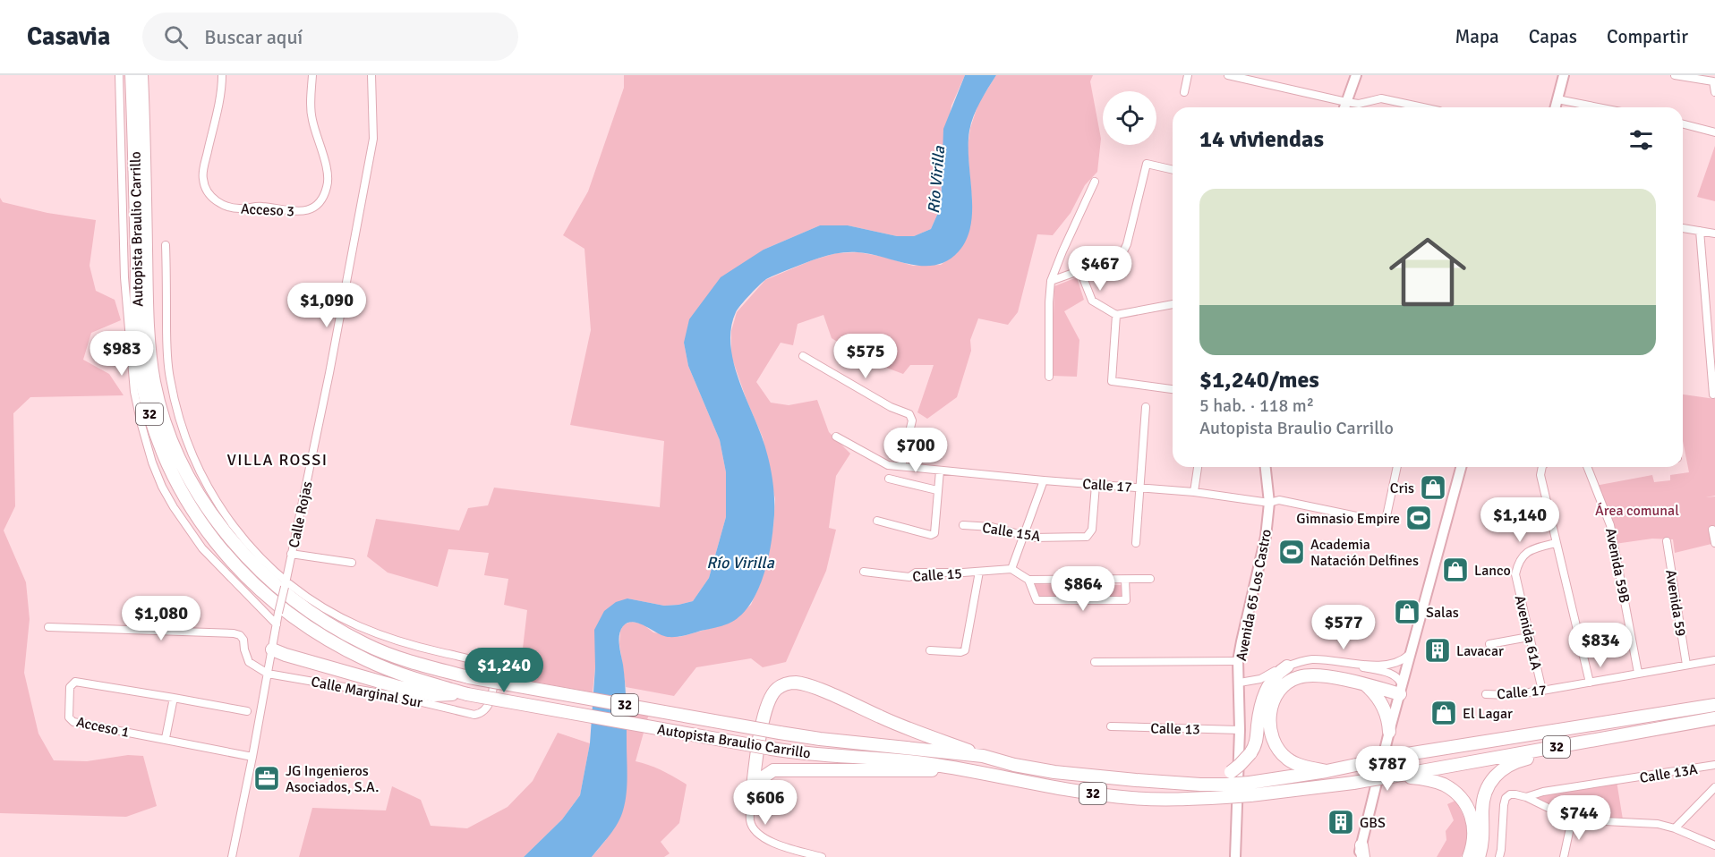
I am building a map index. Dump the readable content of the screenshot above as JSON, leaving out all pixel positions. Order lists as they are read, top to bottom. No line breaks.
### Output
{"streets":{"highway":["Autopista Braulio Carrillo","32"],"street":["Acceso 3","Calle 17","Calle Rojas","Calle 15A","Avenida 59B","Calle 15","Avenida 65 Los Castro","Avenida 59","Avenida 61A","Calle Marginal Sur","Acceso 1","Calle 13","Calle 13A"]},"crossings":[["Calle 17","Calle 15A"],["Calle 17","Avenida 59B"],["Calle 17","Avenida 65 Los Castro"],["Calle 17","Avenida 59"],["Calle 17","Avenida 61A"],["Calle Rojas","Calle Marginal Sur"],["Calle Rojas","Acceso 1"],["Avenida 65 Los Castro","Calle 13"]],"districts":["VILLA ROSSI"],"water":["Río Virilla"],"parks":["Área comunal"],"places":{"shop":["Cris","Lanco","Salas","El Lagar"],"sports":["Gimnasio Empire","Academia Natación Delfines"],"building":["Lavacar","GBS"],"office":["JG Ingenieros Asociados, S.A."]},"page":{"header":"Casavia","search":"Buscar aquí","nav":["Mapa","Capas","Compartir"],"heading":"14 viviendas","list":[{"name":"$1,240/mes","note":"5 hab. · 118 m² · Autopista Braulio Carrillo"}],"price":["$467","$1,090","$983","$575","$700","$1,140","$864","$1,080","$577","$834","$1,240","$787","$606","$744"]}}
